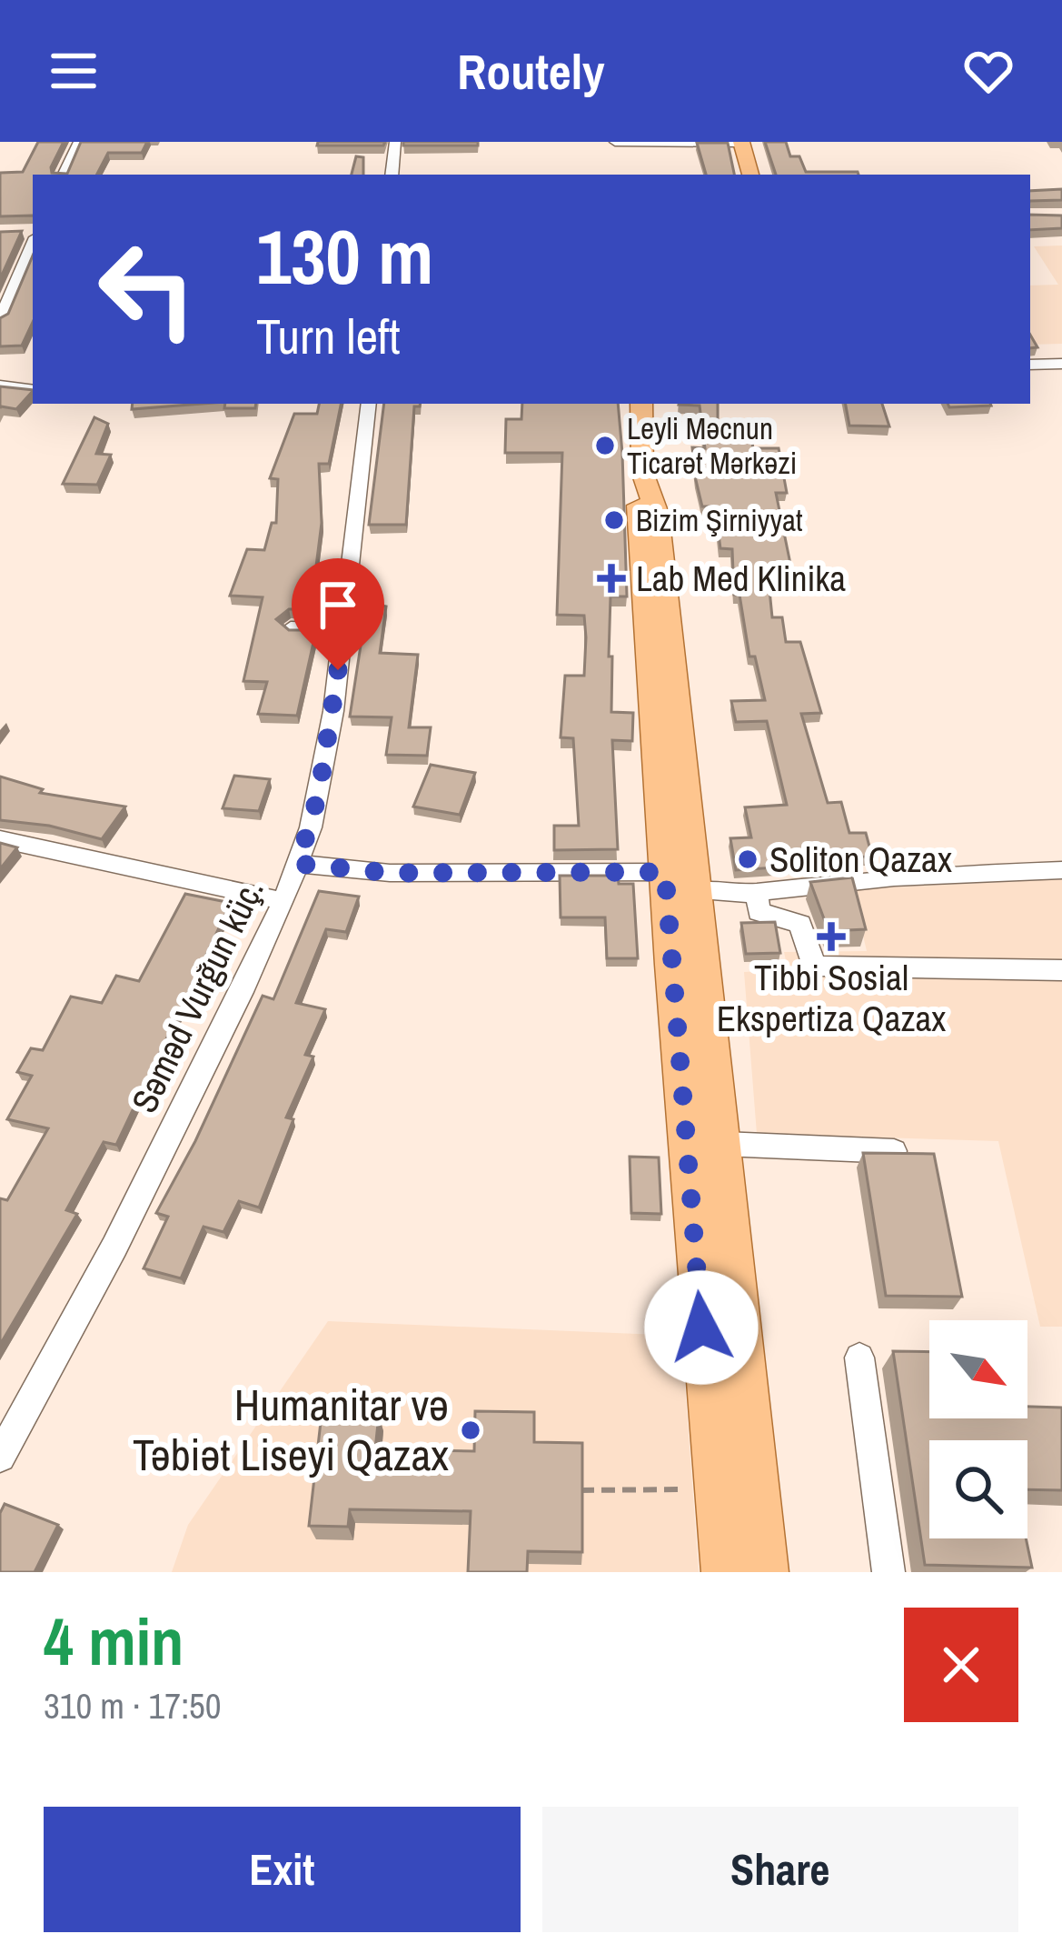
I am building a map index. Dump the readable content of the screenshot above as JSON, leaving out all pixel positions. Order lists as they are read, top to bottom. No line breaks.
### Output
{"streets":{"street":["Səməd Vurğun küç."]},"places":{"other":["Leyli Məcnun Ticarət Mərkəzi","Bizim Şirniyyat","Soliton Qazax","Humanitar və Təbiət Liseyi Qazax"],"health":["Lab Med Klinika","Tibbi Sosial Ekspertiza Qazax"]},"north":"bottom right","page":{"header":"Routely","turn":["130 m","Turn left"],"heading":["4 min","310 m · 17:50"],"buttons":["Exit","Share"]}}
